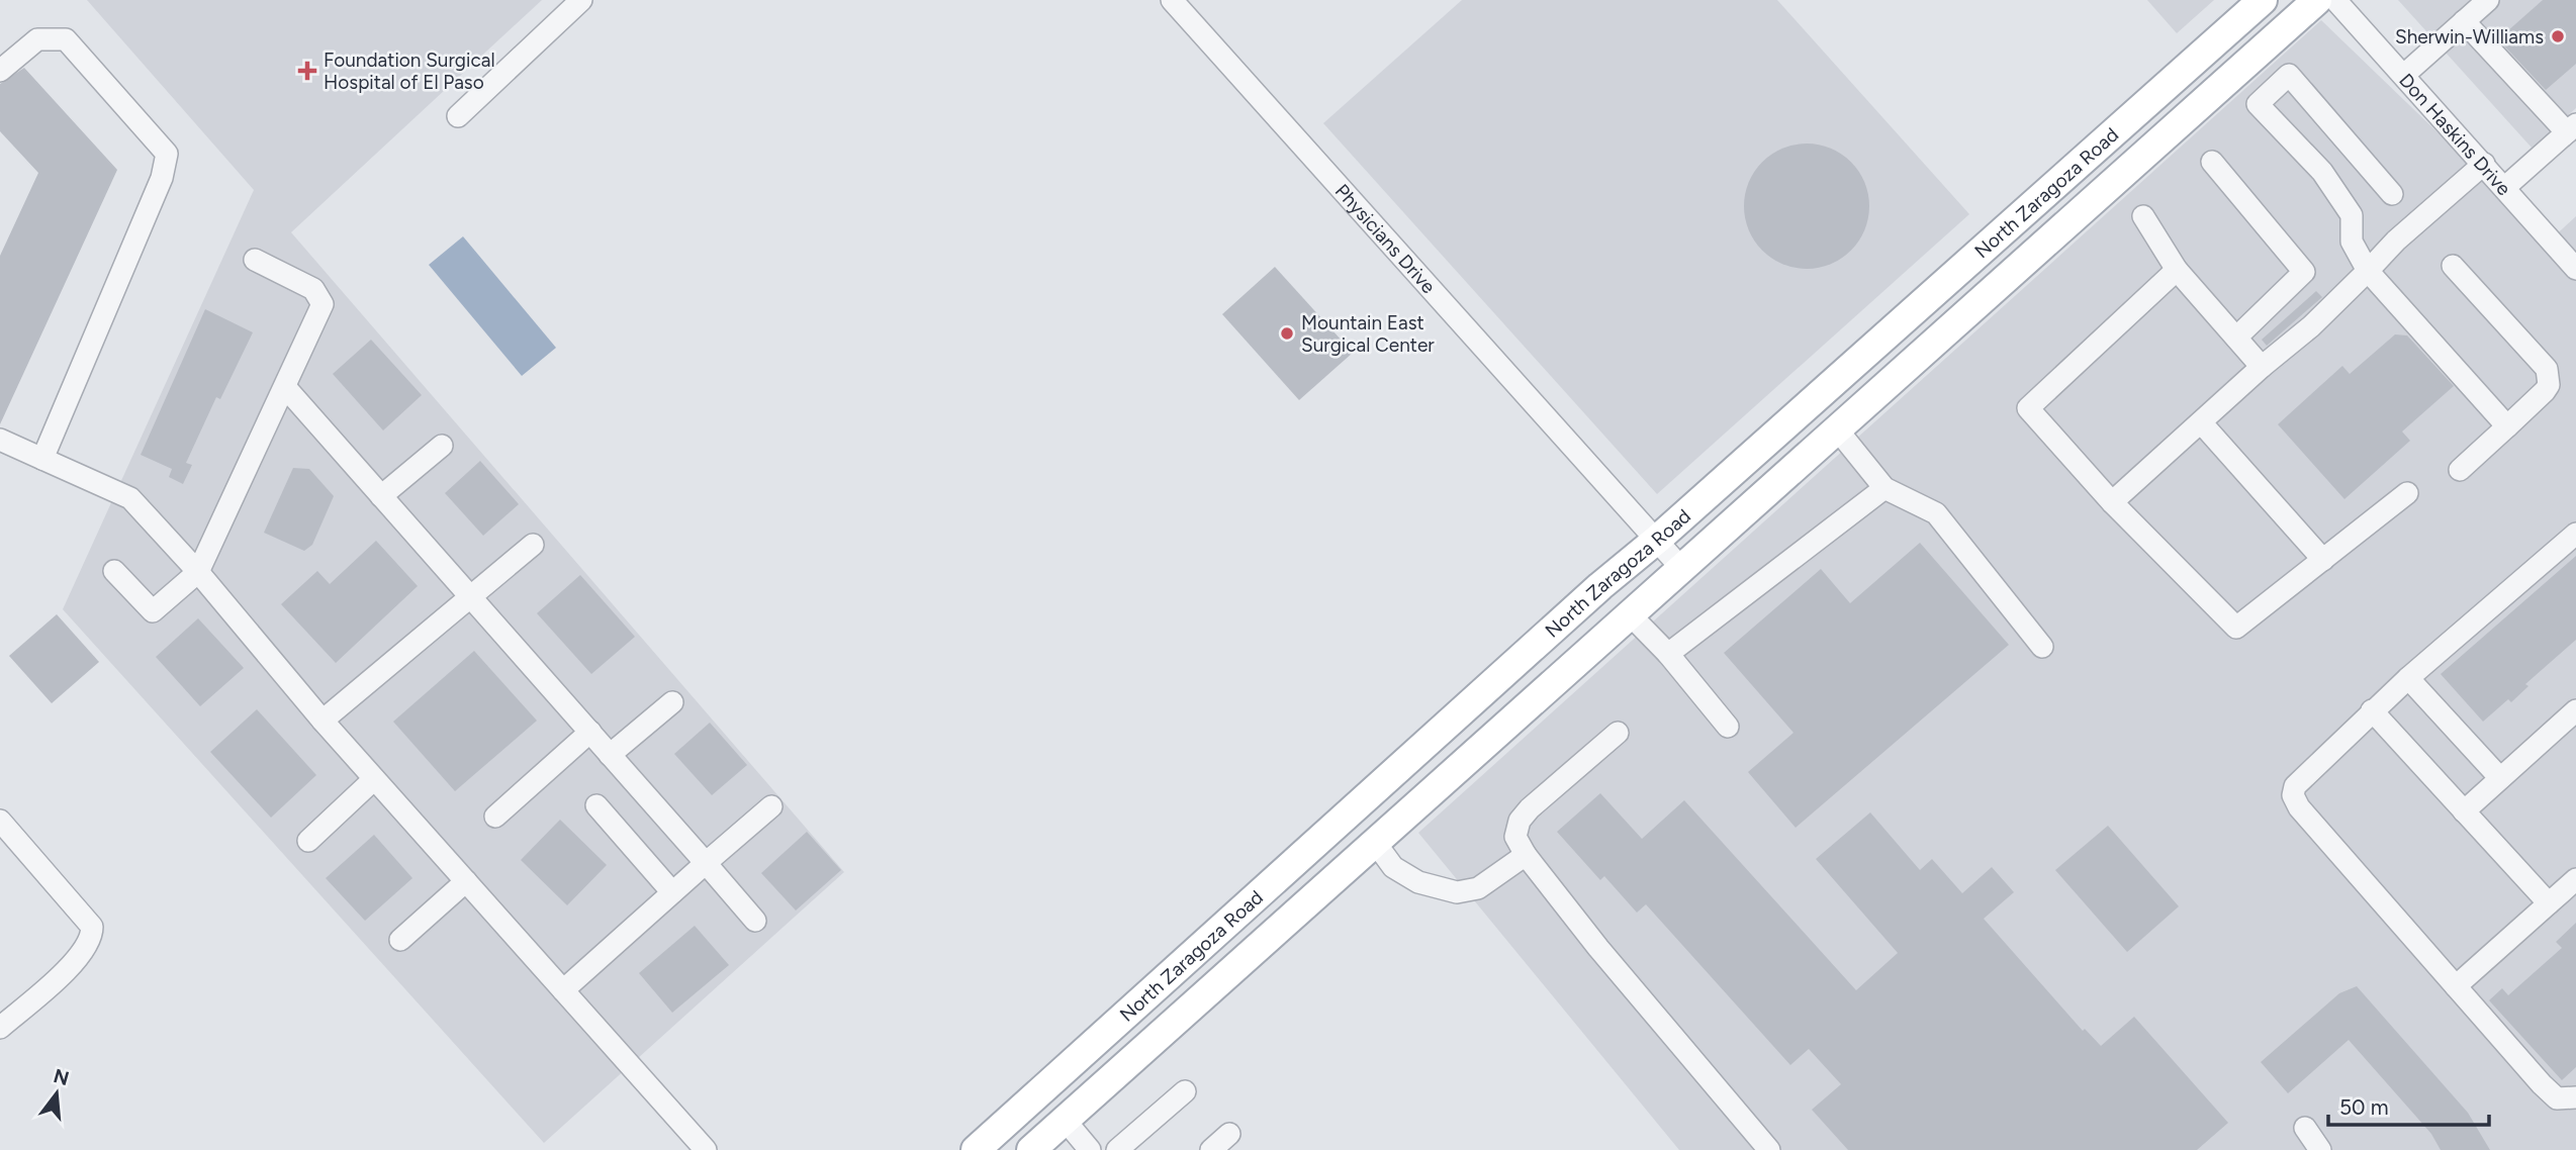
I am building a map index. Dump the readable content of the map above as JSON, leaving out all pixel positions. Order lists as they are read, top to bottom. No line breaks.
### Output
{"streets":{"main road":["North Zaragoza Road"],"street":["Don Haskins Drive","Physicians Drive"]},"crossings":[["North Zaragoza Road","Physicians Drive"]],"places":{"other":["Sherwin-Williams","Mountain East Surgical Center"],"health":["Foundation Surgical Hospital of El Paso"]},"scale_bar":"50 m","north":"top"}
